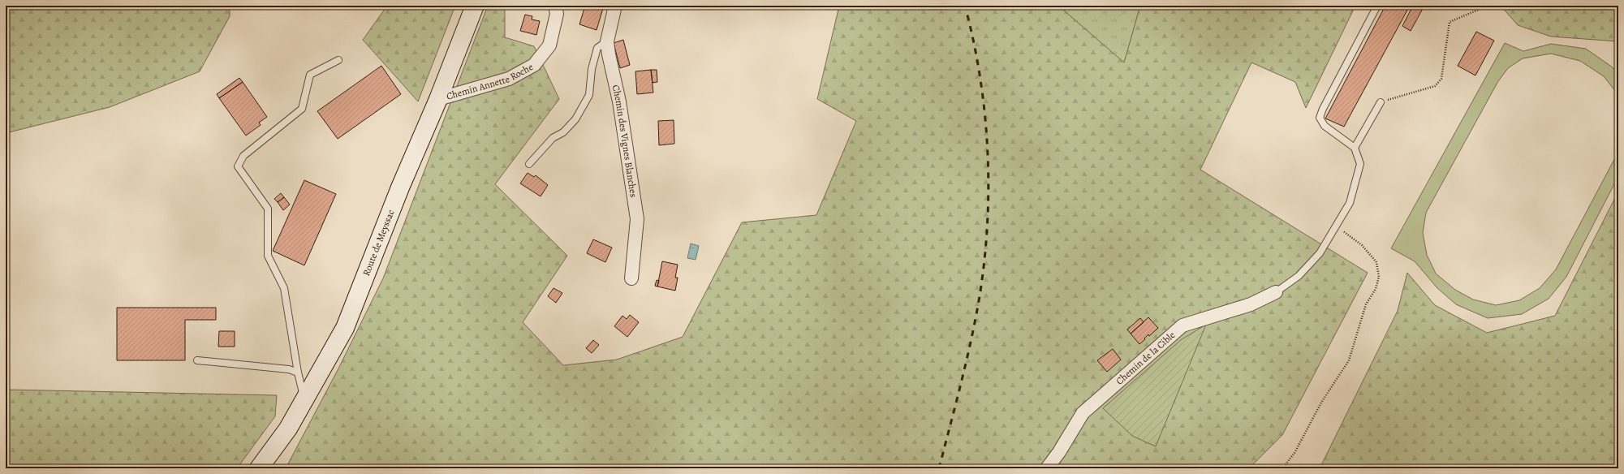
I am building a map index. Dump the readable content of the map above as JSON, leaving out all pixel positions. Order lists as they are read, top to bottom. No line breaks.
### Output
{"streets":{"main road":["Route de Meyssac"],"street":["Chemin Annette Roche","Chemin des Vignes Blanches","Chemin de la Cible"]},"crossings":[["Chemin Annette Roche","Route de Meyssac"]]}
